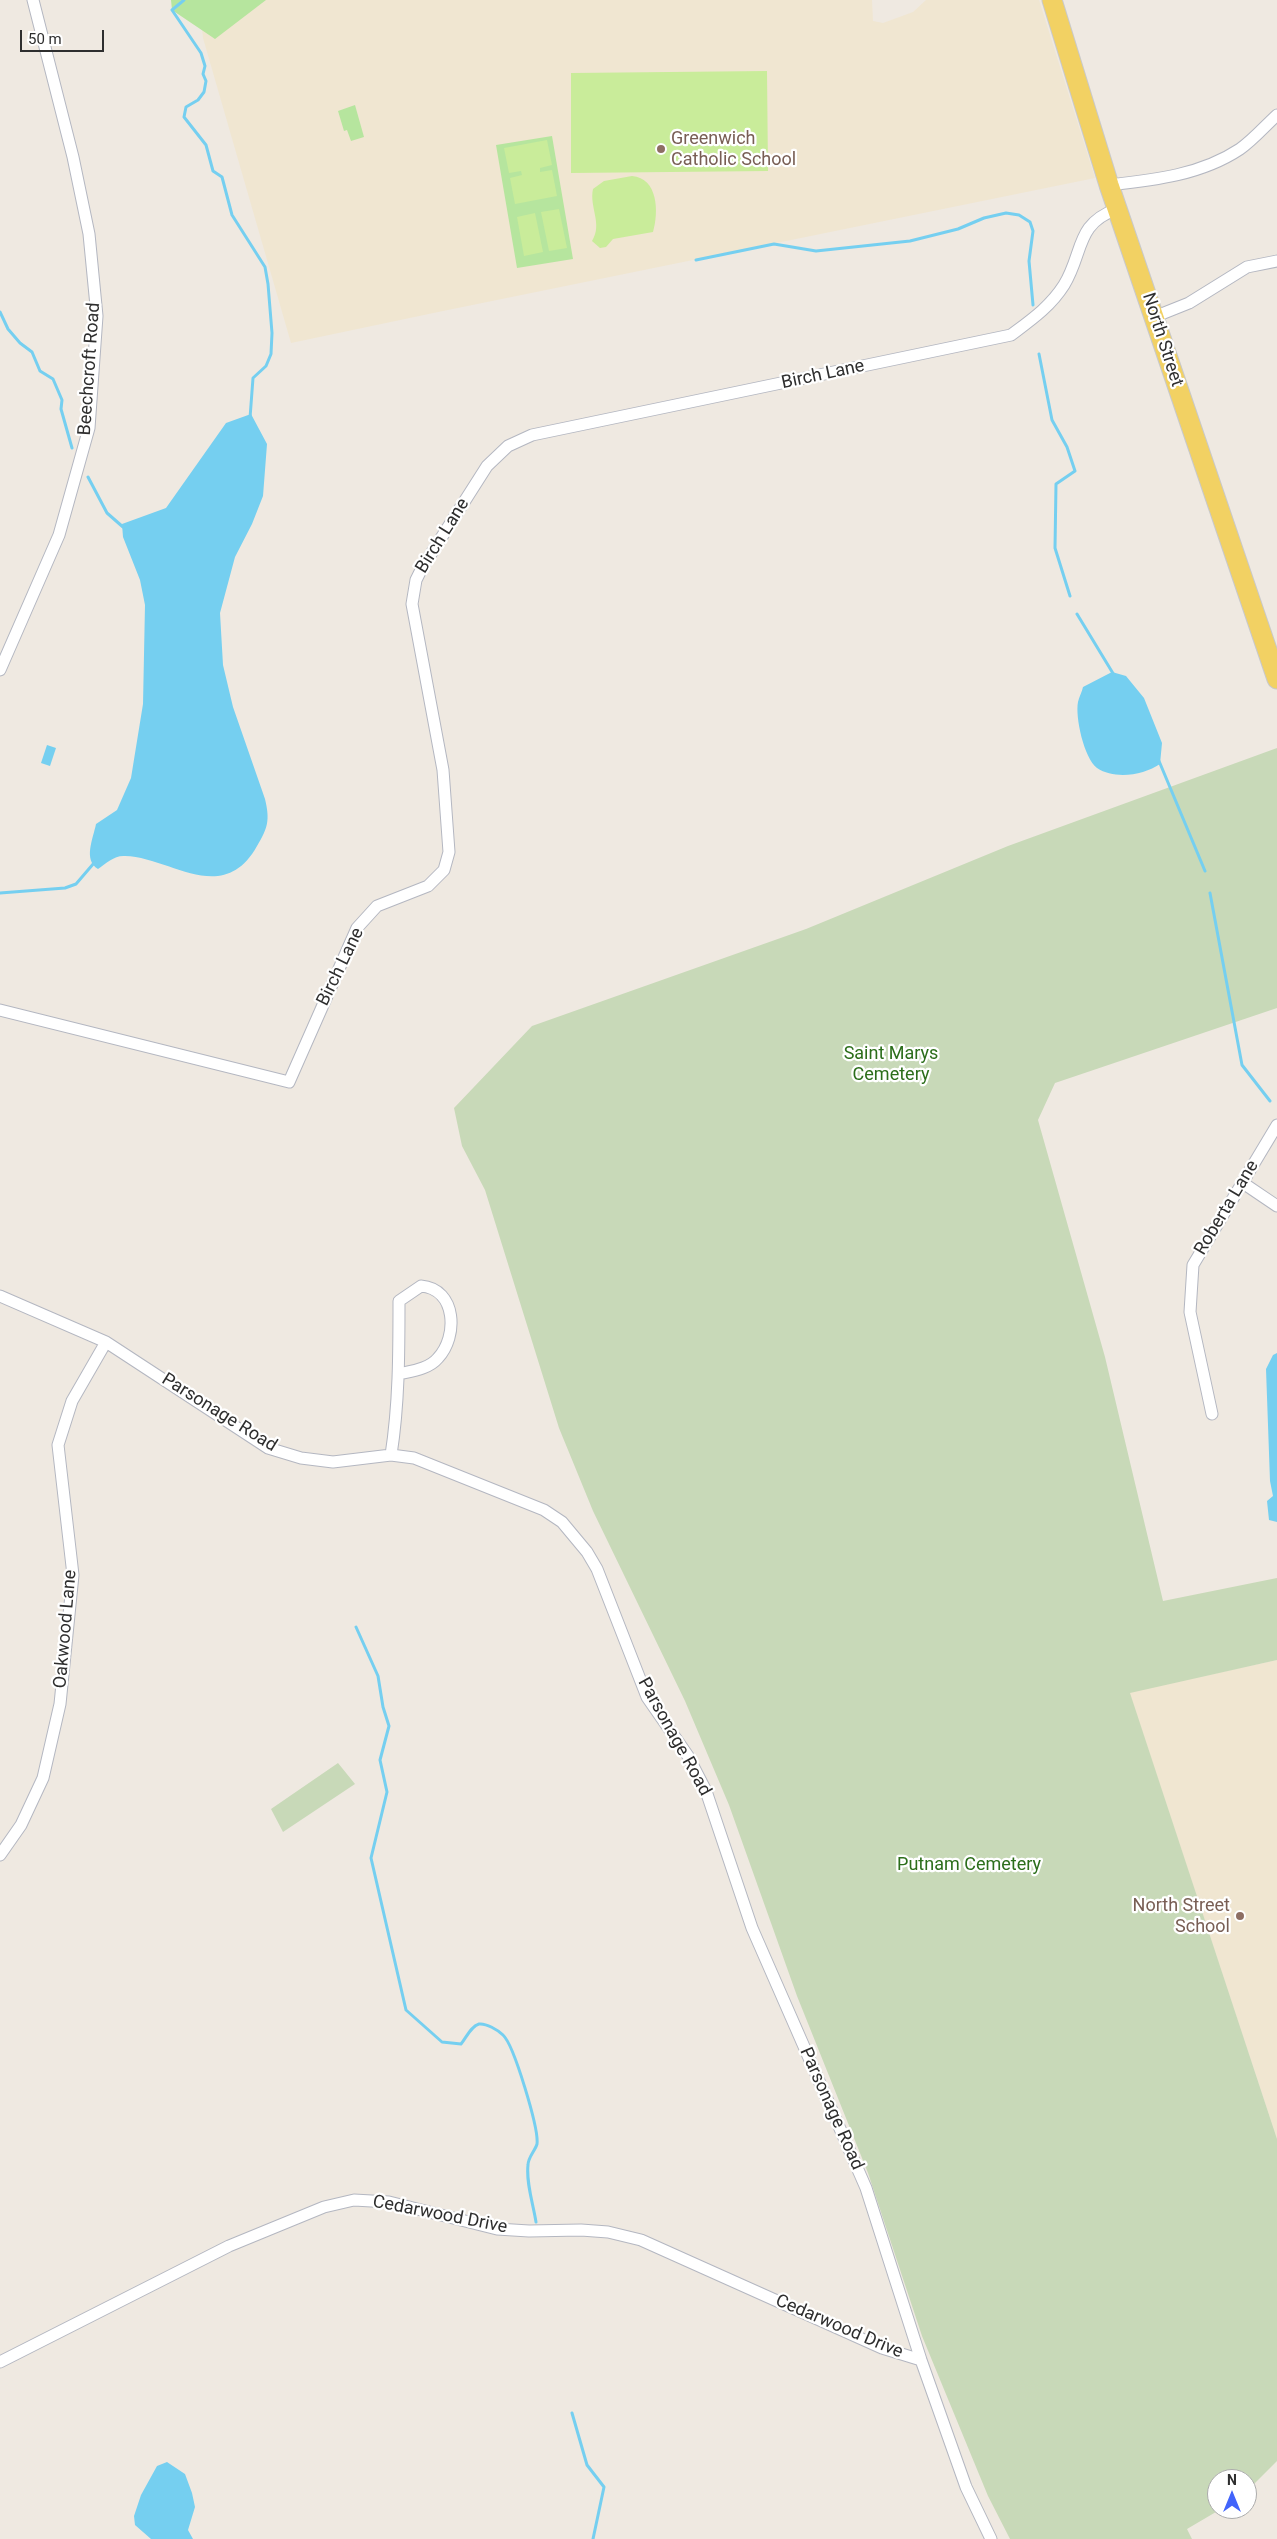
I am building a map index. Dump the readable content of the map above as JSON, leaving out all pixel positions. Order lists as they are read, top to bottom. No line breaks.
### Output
{"streets":{"main road":["North Street"],"street":["Beechcroft Road","Birch Lane","Roberta Lane","Parsonage Road","Oakwood Lane","Cedarwood Drive"]},"crossings":[["North Street","Birch Lane"],["Parsonage Road","Oakwood Lane"],["Parsonage Road","Cedarwood Drive"]],"parks":["Saint Marys Cemetery","Putnam Cemetery"],"places":["Greenwich Catholic School","North Street School"],"scale_bar":"50 m","north":"top"}
